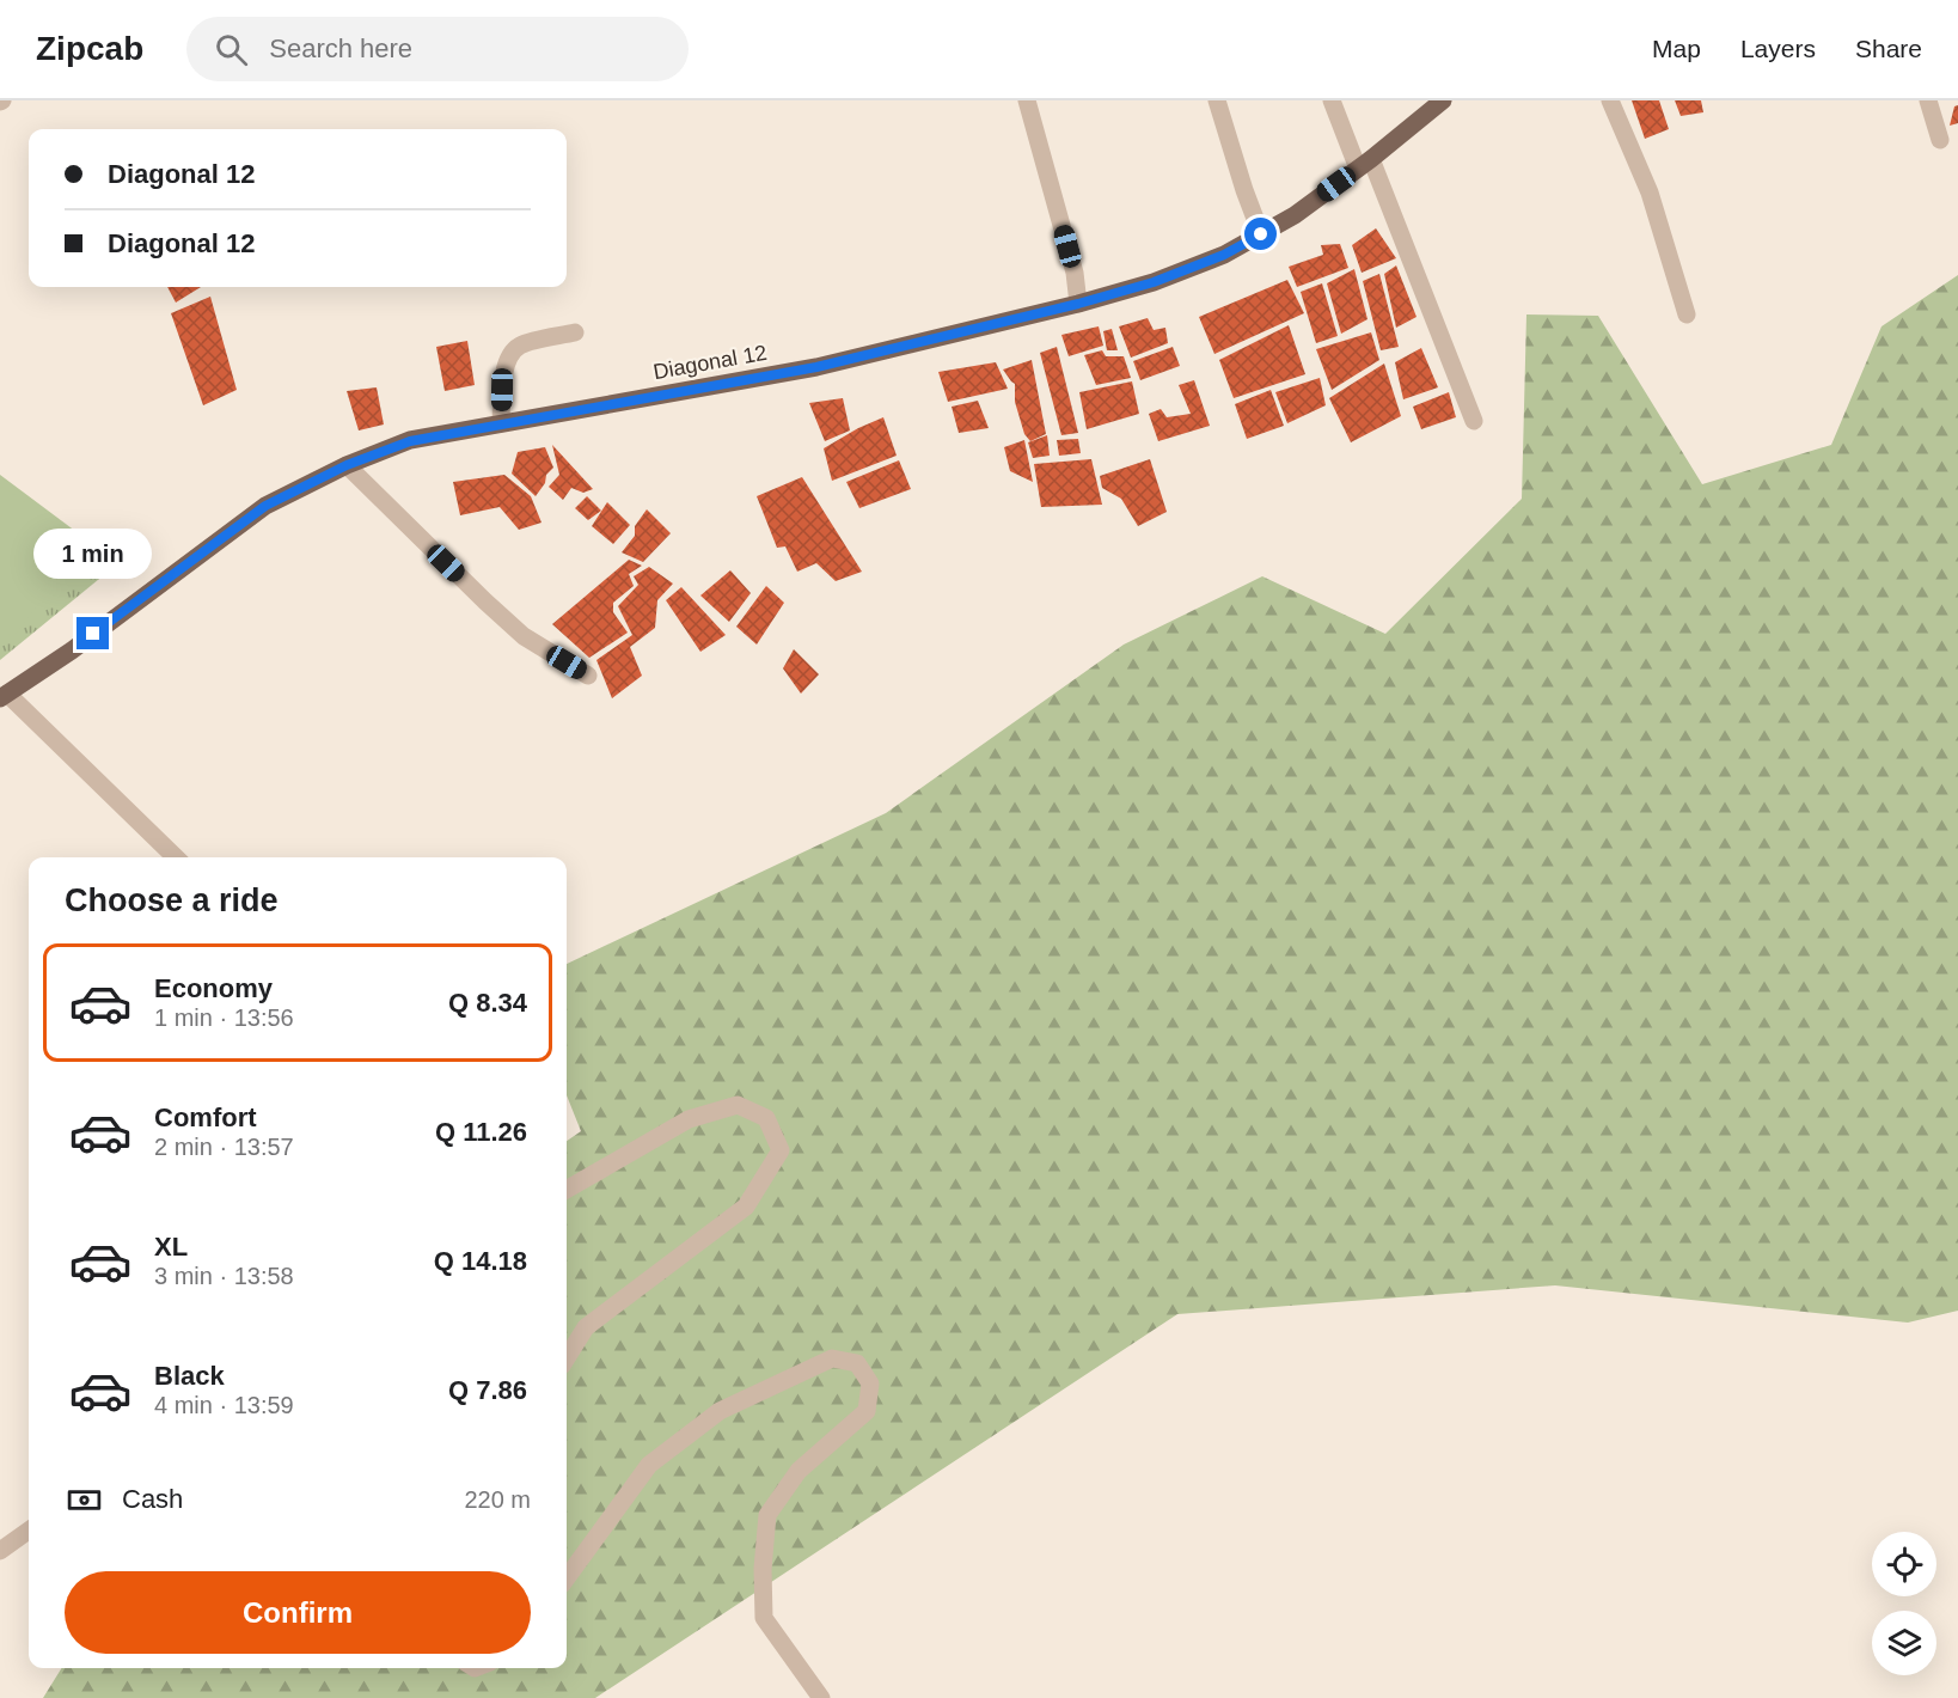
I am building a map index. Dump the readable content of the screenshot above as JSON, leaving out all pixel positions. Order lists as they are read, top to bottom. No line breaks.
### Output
{"streets":{"main road":["Diagonal 12"]},"page":{"header":"Zipcab","search":"Search here","nav":["Map","Layers","Share"],"banner":["Diagonal 12","Diagonal 12"],"bubble":"1 min","heading":"Choose a ride","list":[{"name":"Economy","note":"1 min · 13:56","value":"Q 8.34"},{"name":"Comfort","note":"2 min · 13:57","value":"Q 11.26"},{"name":"XL","note":"3 min · 13:58","value":"Q 14.18"},{"name":"Black","note":"4 min · 13:59","value":"Q 7.86"}],"pay":["Cash","220 m"],"buttons":"Confirm"}}
